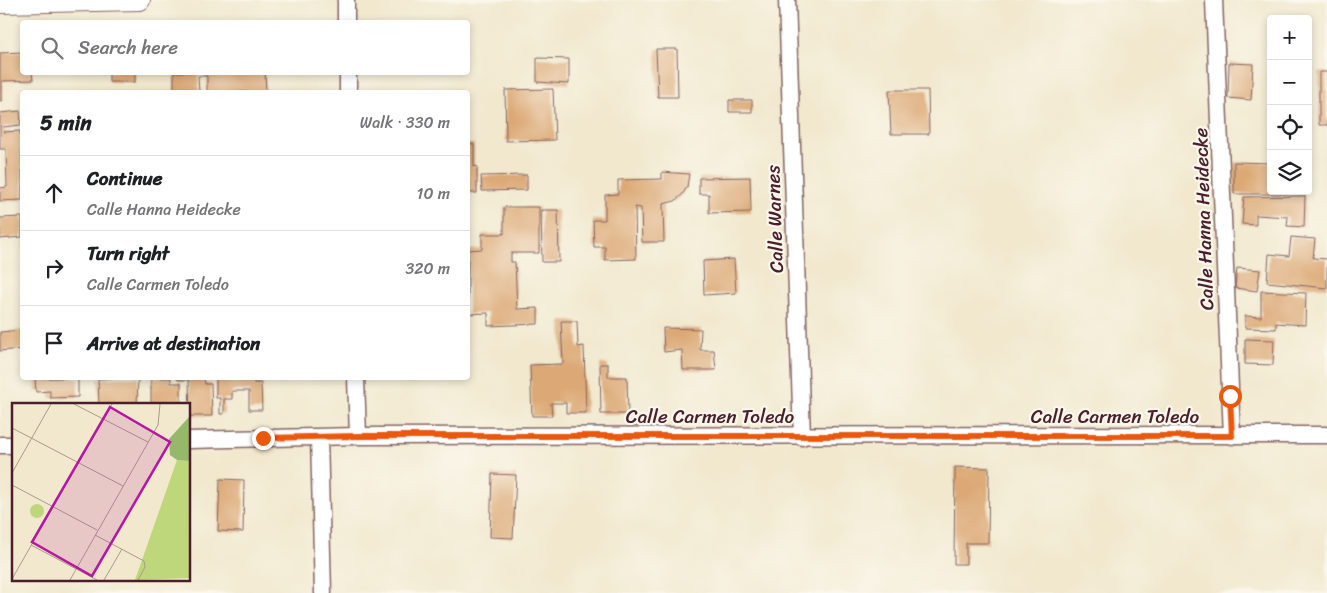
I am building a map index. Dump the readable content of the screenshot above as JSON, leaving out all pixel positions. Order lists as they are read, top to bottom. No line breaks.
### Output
{"streets":{"street":["Calle Warnes","Calle Hanna Heidecke","Calle Carmen Toledo"]},"crossings":[["Calle Warnes","Calle Carmen Toledo"],["Calle Hanna Heidecke","Calle Carmen Toledo"]],"page":{"map_buttons":["+","−"],"search":"Search here","heading":["5 min","Walk · 330 m"],"list":[["Continue","Calle Hanna Heidecke","10 m"],["Turn right","Calle Carmen Toledo","320 m"],"Arrive at destination"]}}
